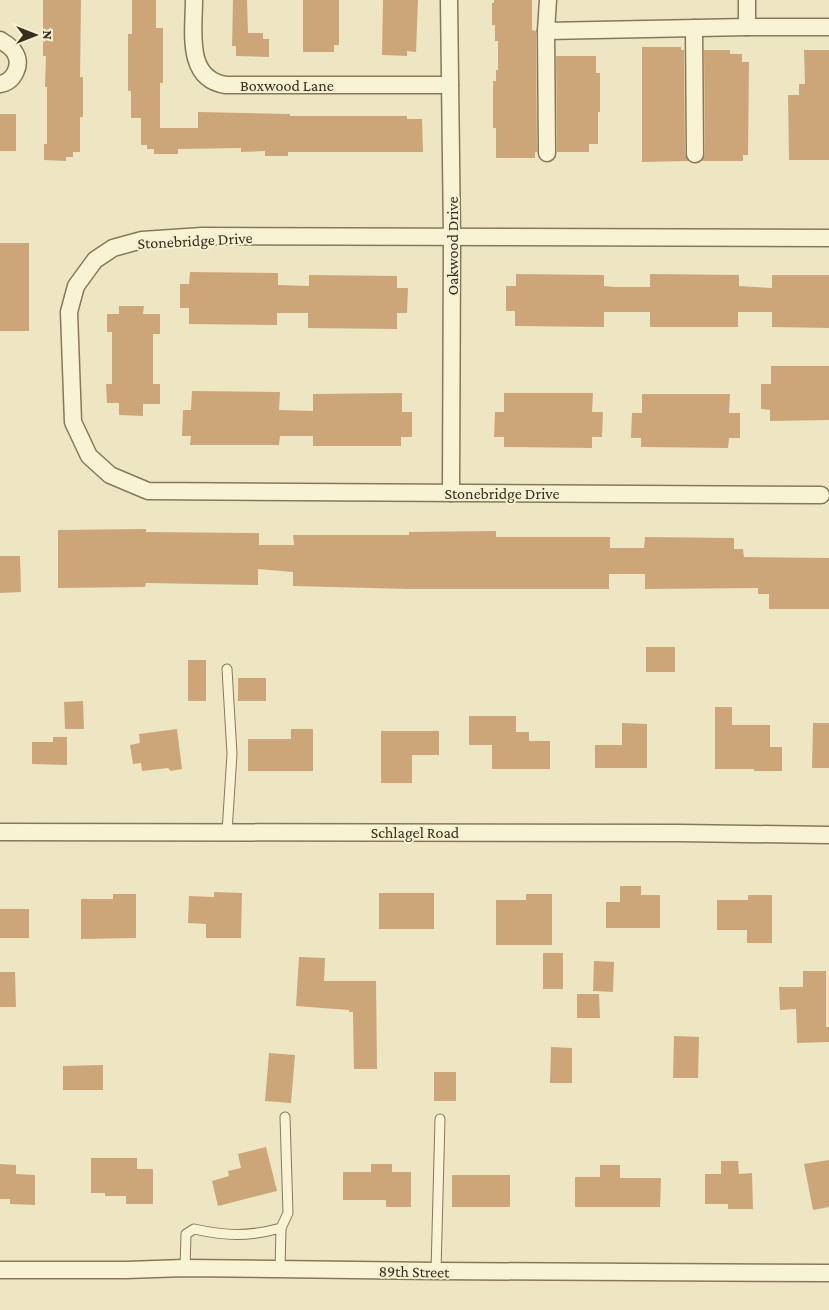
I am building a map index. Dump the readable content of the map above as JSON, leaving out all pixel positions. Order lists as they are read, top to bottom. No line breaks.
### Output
{"streets":{"street":["Boxwood Lane","Stonebridge Drive","Oakwood Drive","Schlagel Road","89th Street"]},"crossings":[["Boxwood Lane","Oakwood Drive"],["Stonebridge Drive","Oakwood Drive"]],"north":"right"}
